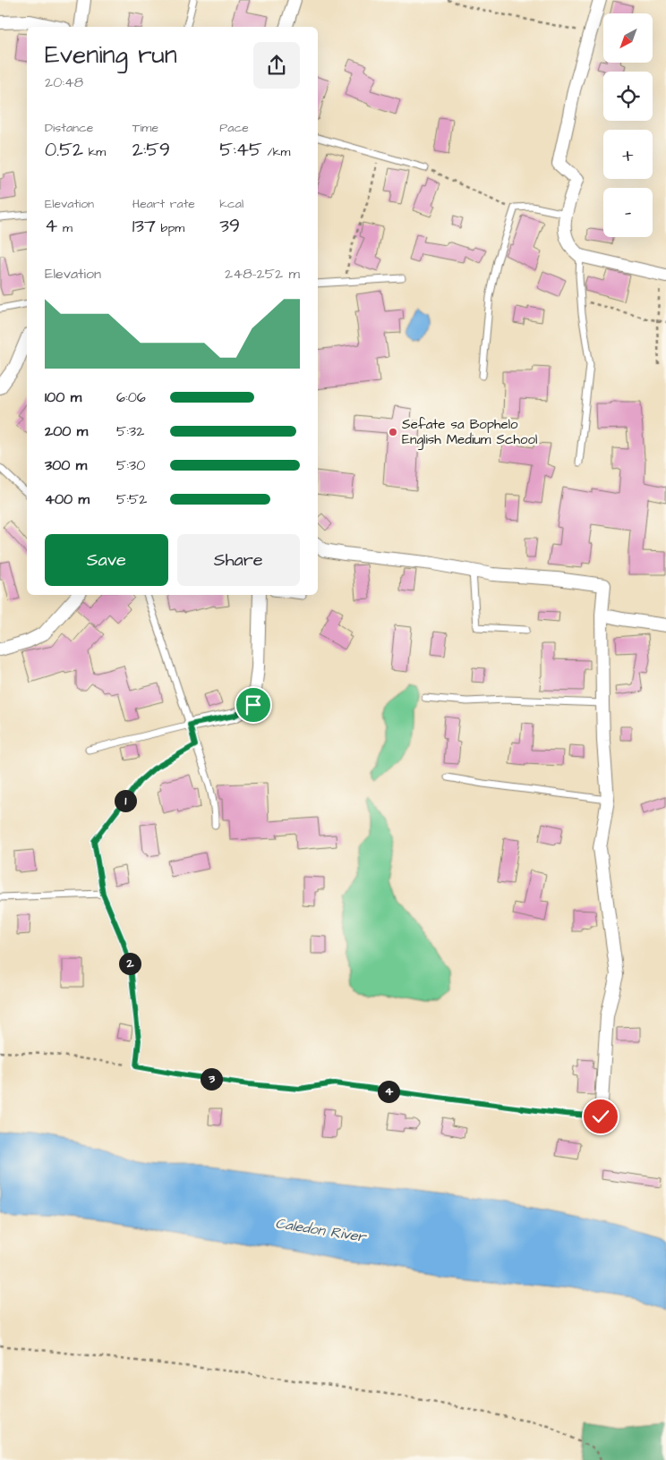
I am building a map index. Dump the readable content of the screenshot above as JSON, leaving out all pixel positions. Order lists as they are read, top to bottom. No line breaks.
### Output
{"water":["Caledon River"],"places":["Sefate sa Bophelo English Medium School"],"north":"bottom left","page":{"map_buttons":["+","−"],"heading":["Evening run","20:48"],"stats":[["Distance","0.52 km"],["Time","2:59"],["Pace","5:45 /km"],["Elevation","4 m"],["Heart rate","137 bpm"],["kcal","39"]],"chart":["Elevation","248–252 m"],"list":[{"name":"100 m","note":"6:06"},{"name":"200 m","note":"5:32"},{"name":"300 m","note":"5:30"},{"name":"400 m","note":"5:52"}],"buttons":["Save","Share"],"pins":["1","2","3","4"]}}
